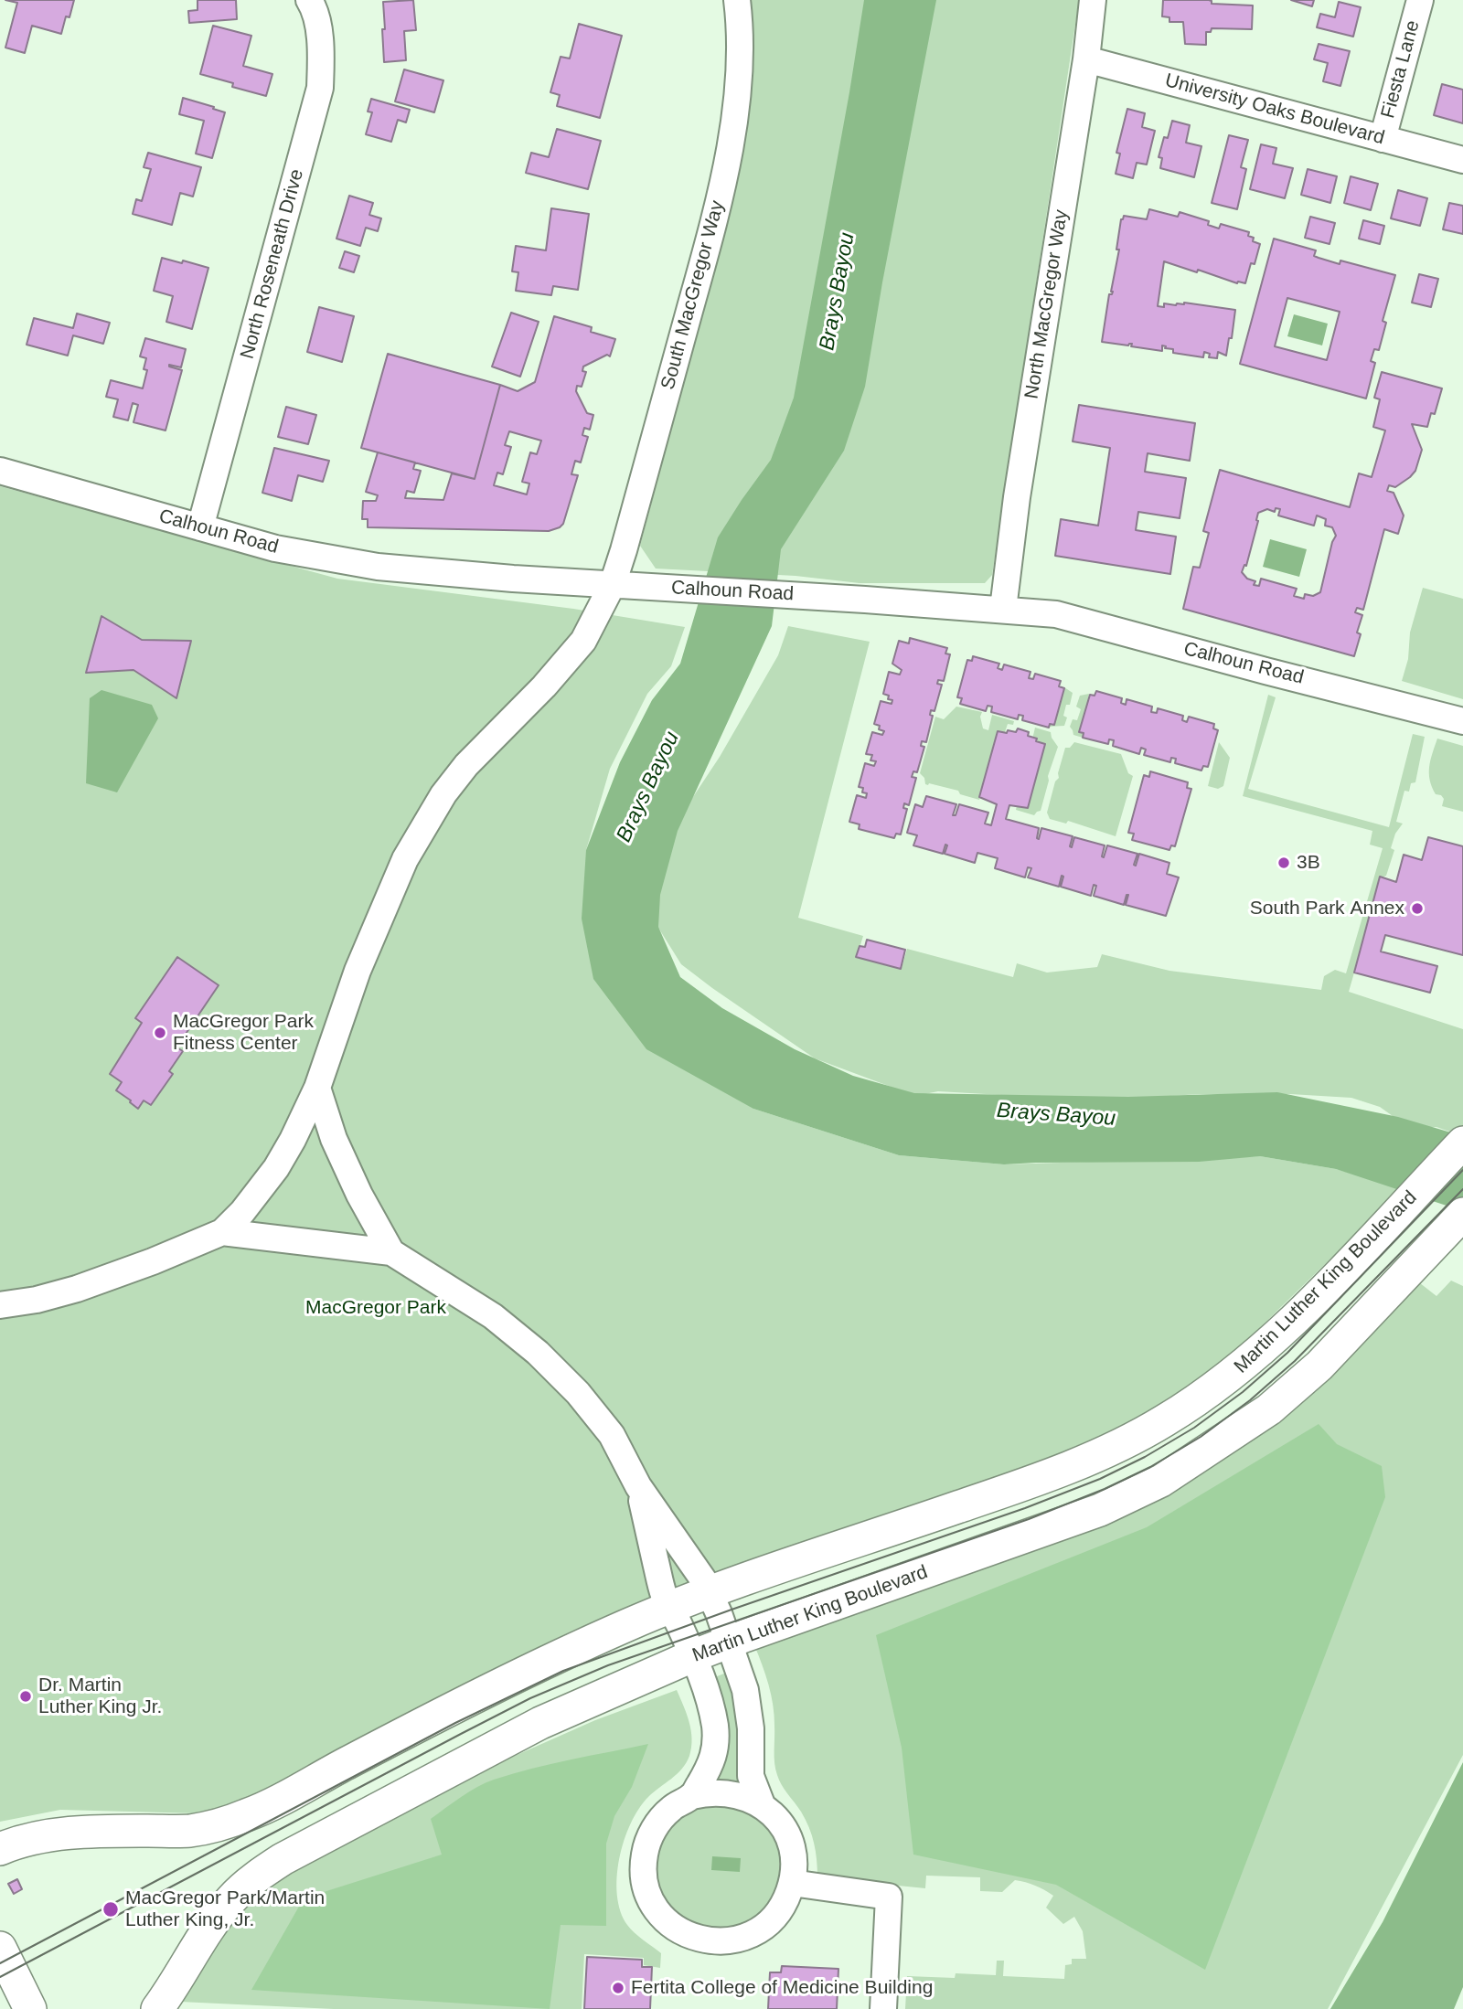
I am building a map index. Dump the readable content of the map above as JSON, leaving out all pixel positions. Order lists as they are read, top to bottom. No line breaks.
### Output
{"streets":{"main road":["Martin Luther King Boulevard"],"street":["Fiesta Lane","University Oaks Boulevard","North Roseneath Drive","South MacGregor Way","North MacGregor Way","Calhoun Road"]},"crossings":[["Fiesta Lane","University Oaks Boulevard"],["University Oaks Boulevard","North MacGregor Way"],["North Roseneath Drive","Calhoun Road"],["South MacGregor Way","Calhoun Road"],["North MacGregor Way","Calhoun Road"]],"water":["Brays Bayou"],"parks":["MacGregor Park"],"places":["3B","South Park Annex","MacGregor Park Fitness Center","Dr. Martin Luther King Jr.","MacGregor Park/Martin Luther King, Jr.","Fertita College of Medicine Building"]}
